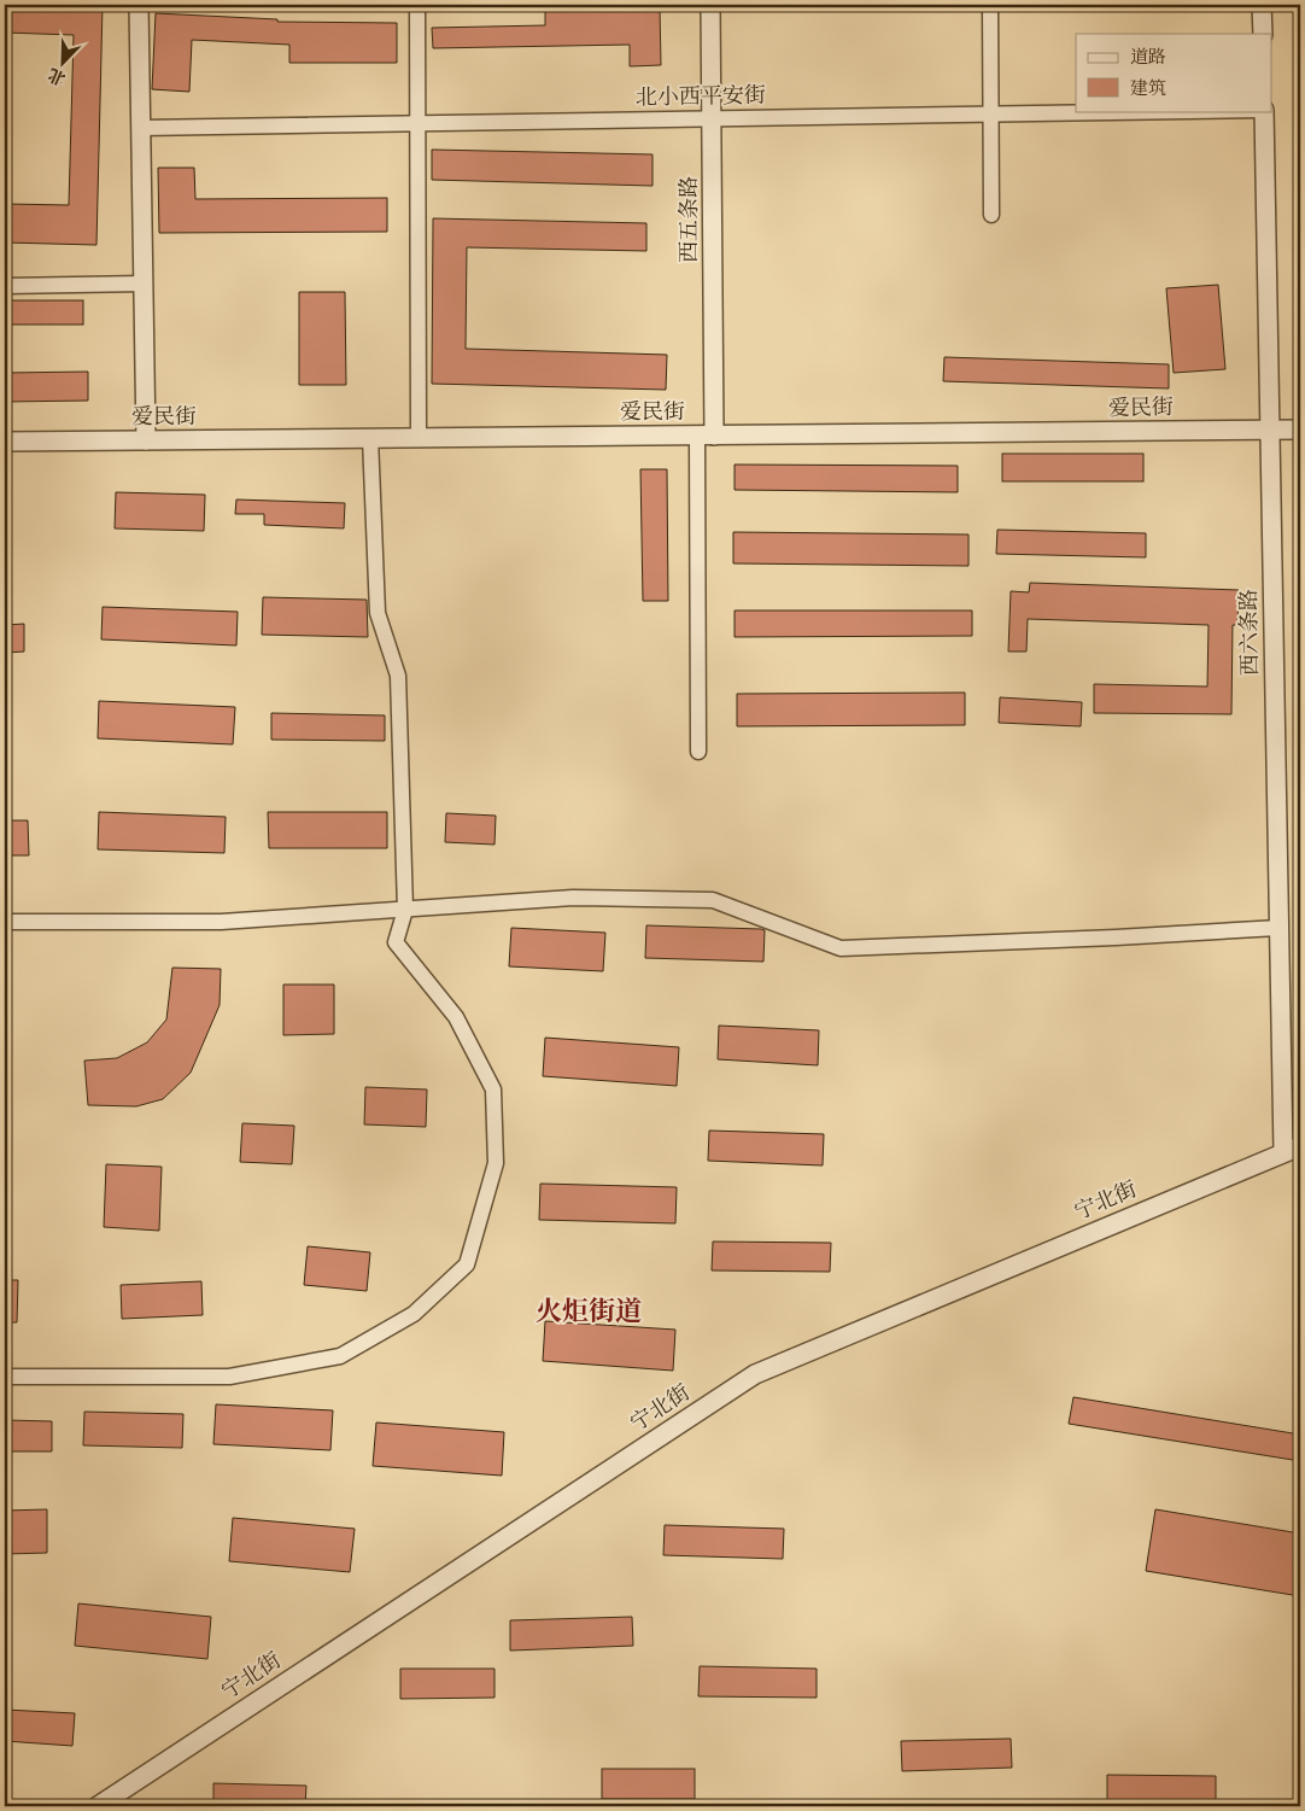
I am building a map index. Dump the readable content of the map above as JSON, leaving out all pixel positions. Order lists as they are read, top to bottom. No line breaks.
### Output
{"streets":{"street":["北小西平安街","西五条路","爱民街","西六条路","宁北街"]},"crossings":[["北小西平安街","西五条路"],["西五条路","爱民街"],["爱民街","西六条路"],["西六条路","宁北街"]],"districts":["火炬街道"],"legend":["道路","建筑"],"north":"bottom left"}
